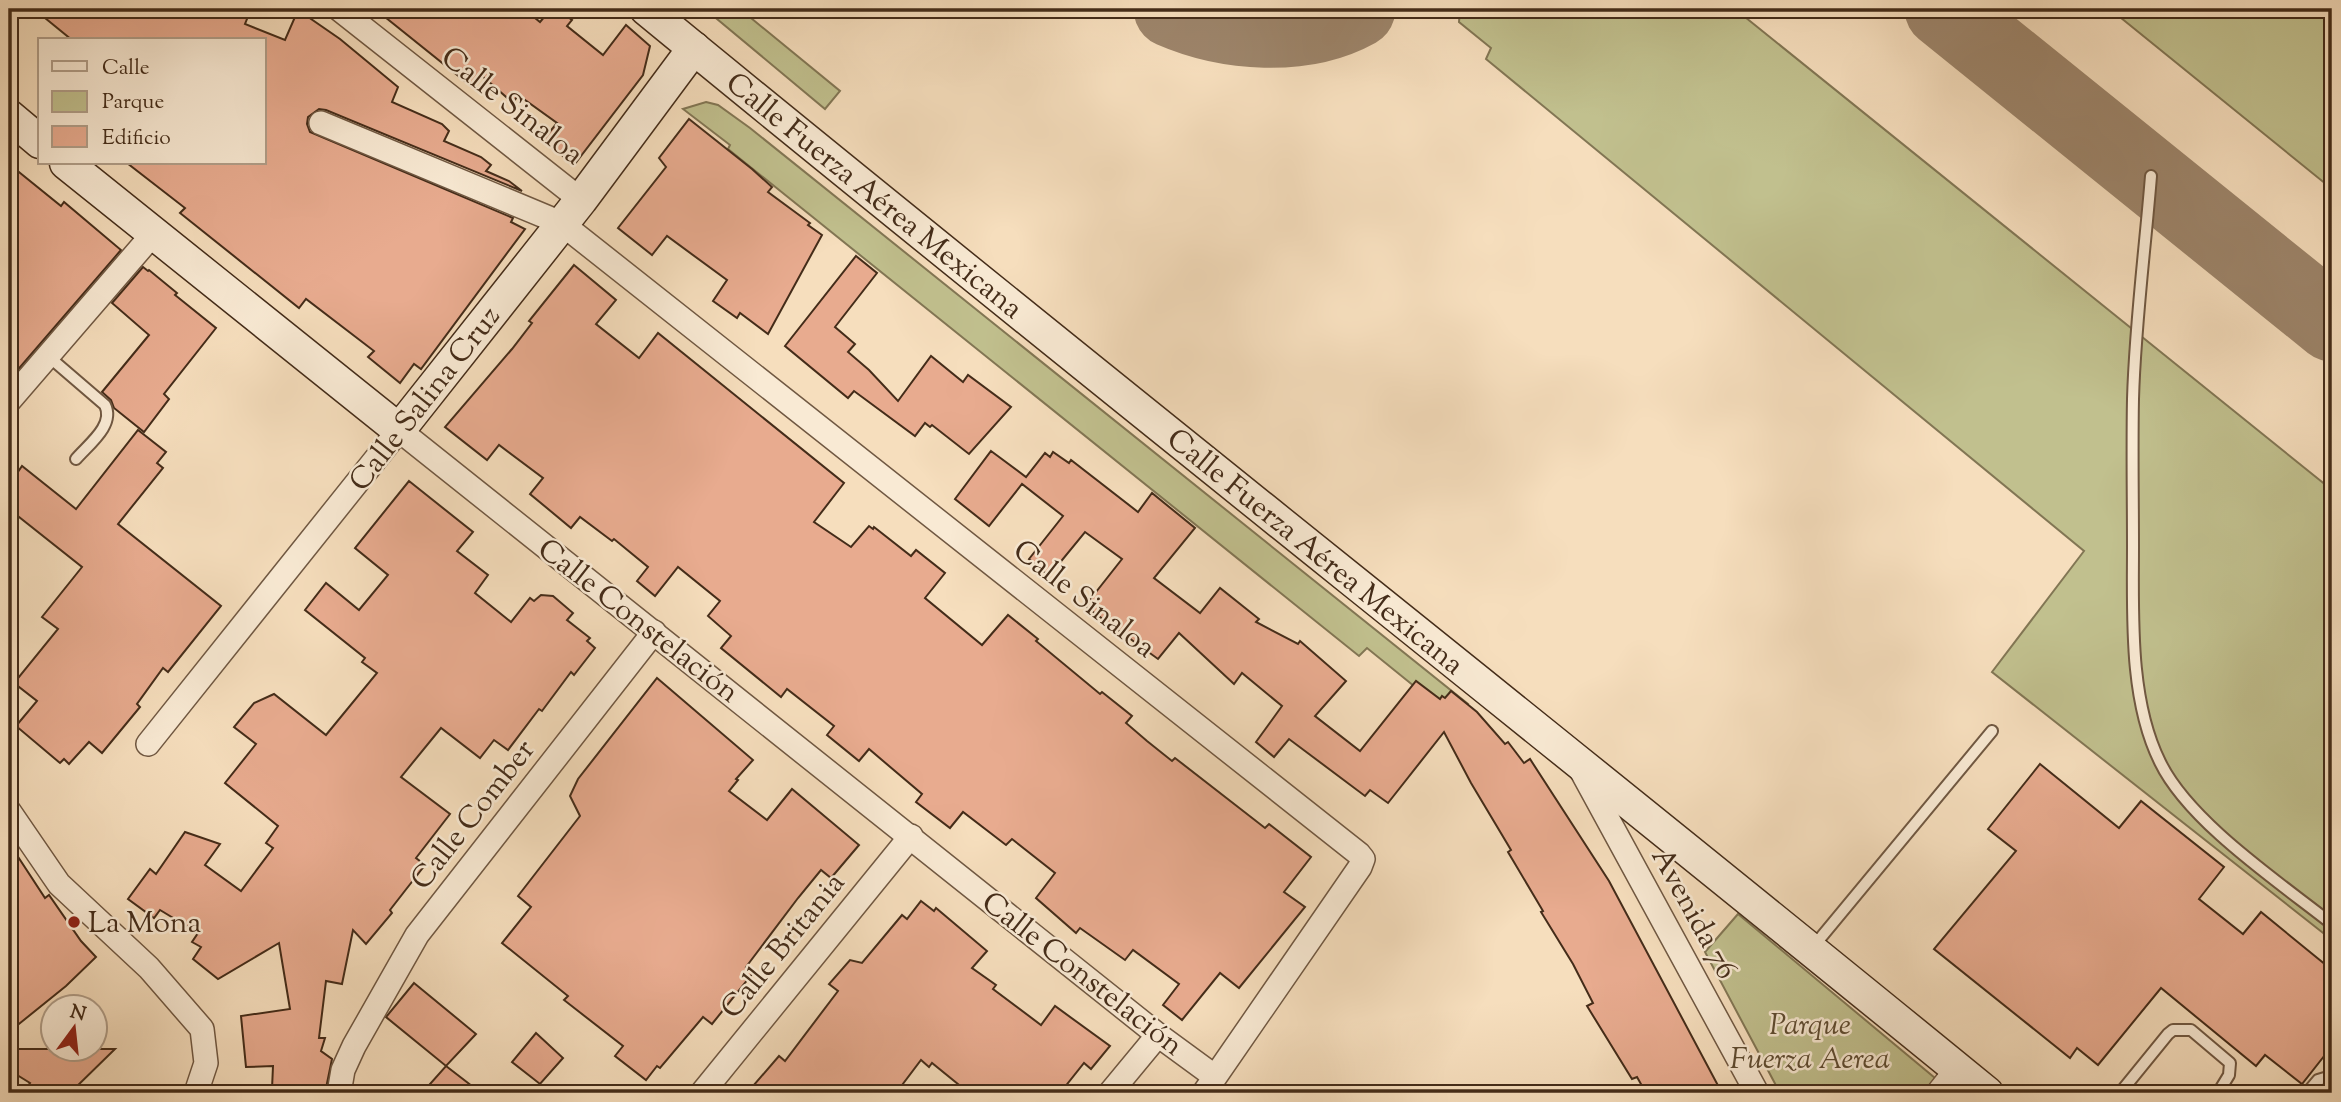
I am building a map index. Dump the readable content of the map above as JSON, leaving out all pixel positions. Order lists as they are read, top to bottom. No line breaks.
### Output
{"streets":{"main road":["Calle Fuerza Aérea Mexicana","Calle Salina Cruz","Calle Constelación"],"street":["Calle Sinaloa","Calle Comber","Avenida 76","Calle Britania"]},"crossings":[["Calle Sinaloa","Calle Salina Cruz"],["Calle Sinaloa","Calle Constelación"],["Calle Fuerza Aérea Mexicana","Calle Salina Cruz"],["Calle Fuerza Aérea Mexicana","Avenida 76"],["Calle Salina Cruz","Calle Constelación"],["Calle Constelación","Calle Comber"],["Calle Constelación","Calle Britania"]],"parks":["Parque Fuerza Aerea"],"places":["La Mona"],"legend":["Calle","Parque","Edificio"],"north":"top"}
